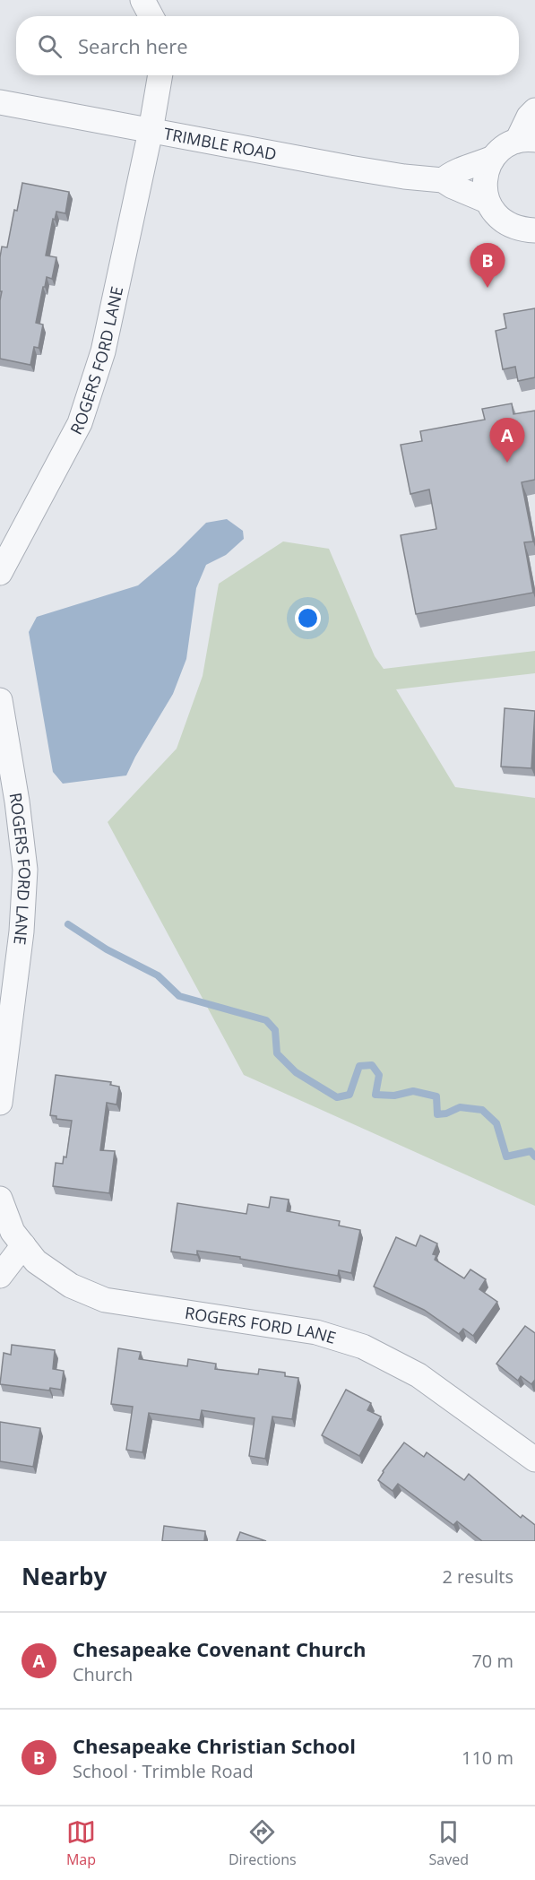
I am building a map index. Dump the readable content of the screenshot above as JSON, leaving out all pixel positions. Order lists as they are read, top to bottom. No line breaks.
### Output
{"streets":{"street":["TRIMBLE ROAD","ROGERS FORD LANE"]},"crossings":[["TRIMBLE ROAD","ROGERS FORD LANE"]],"page":{"search":"Search here","pins":["B","A"],"heading":["Nearby","2 results"],"list":[{"mark":"A","name":"Chesapeake Covenant Church","note":"Church","value":"70 m"},{"mark":"B","name":"Chesapeake Christian School","note":"School · Trimble Road","value":"110 m"}],"nav":["Map","Directions","Saved"]}}
